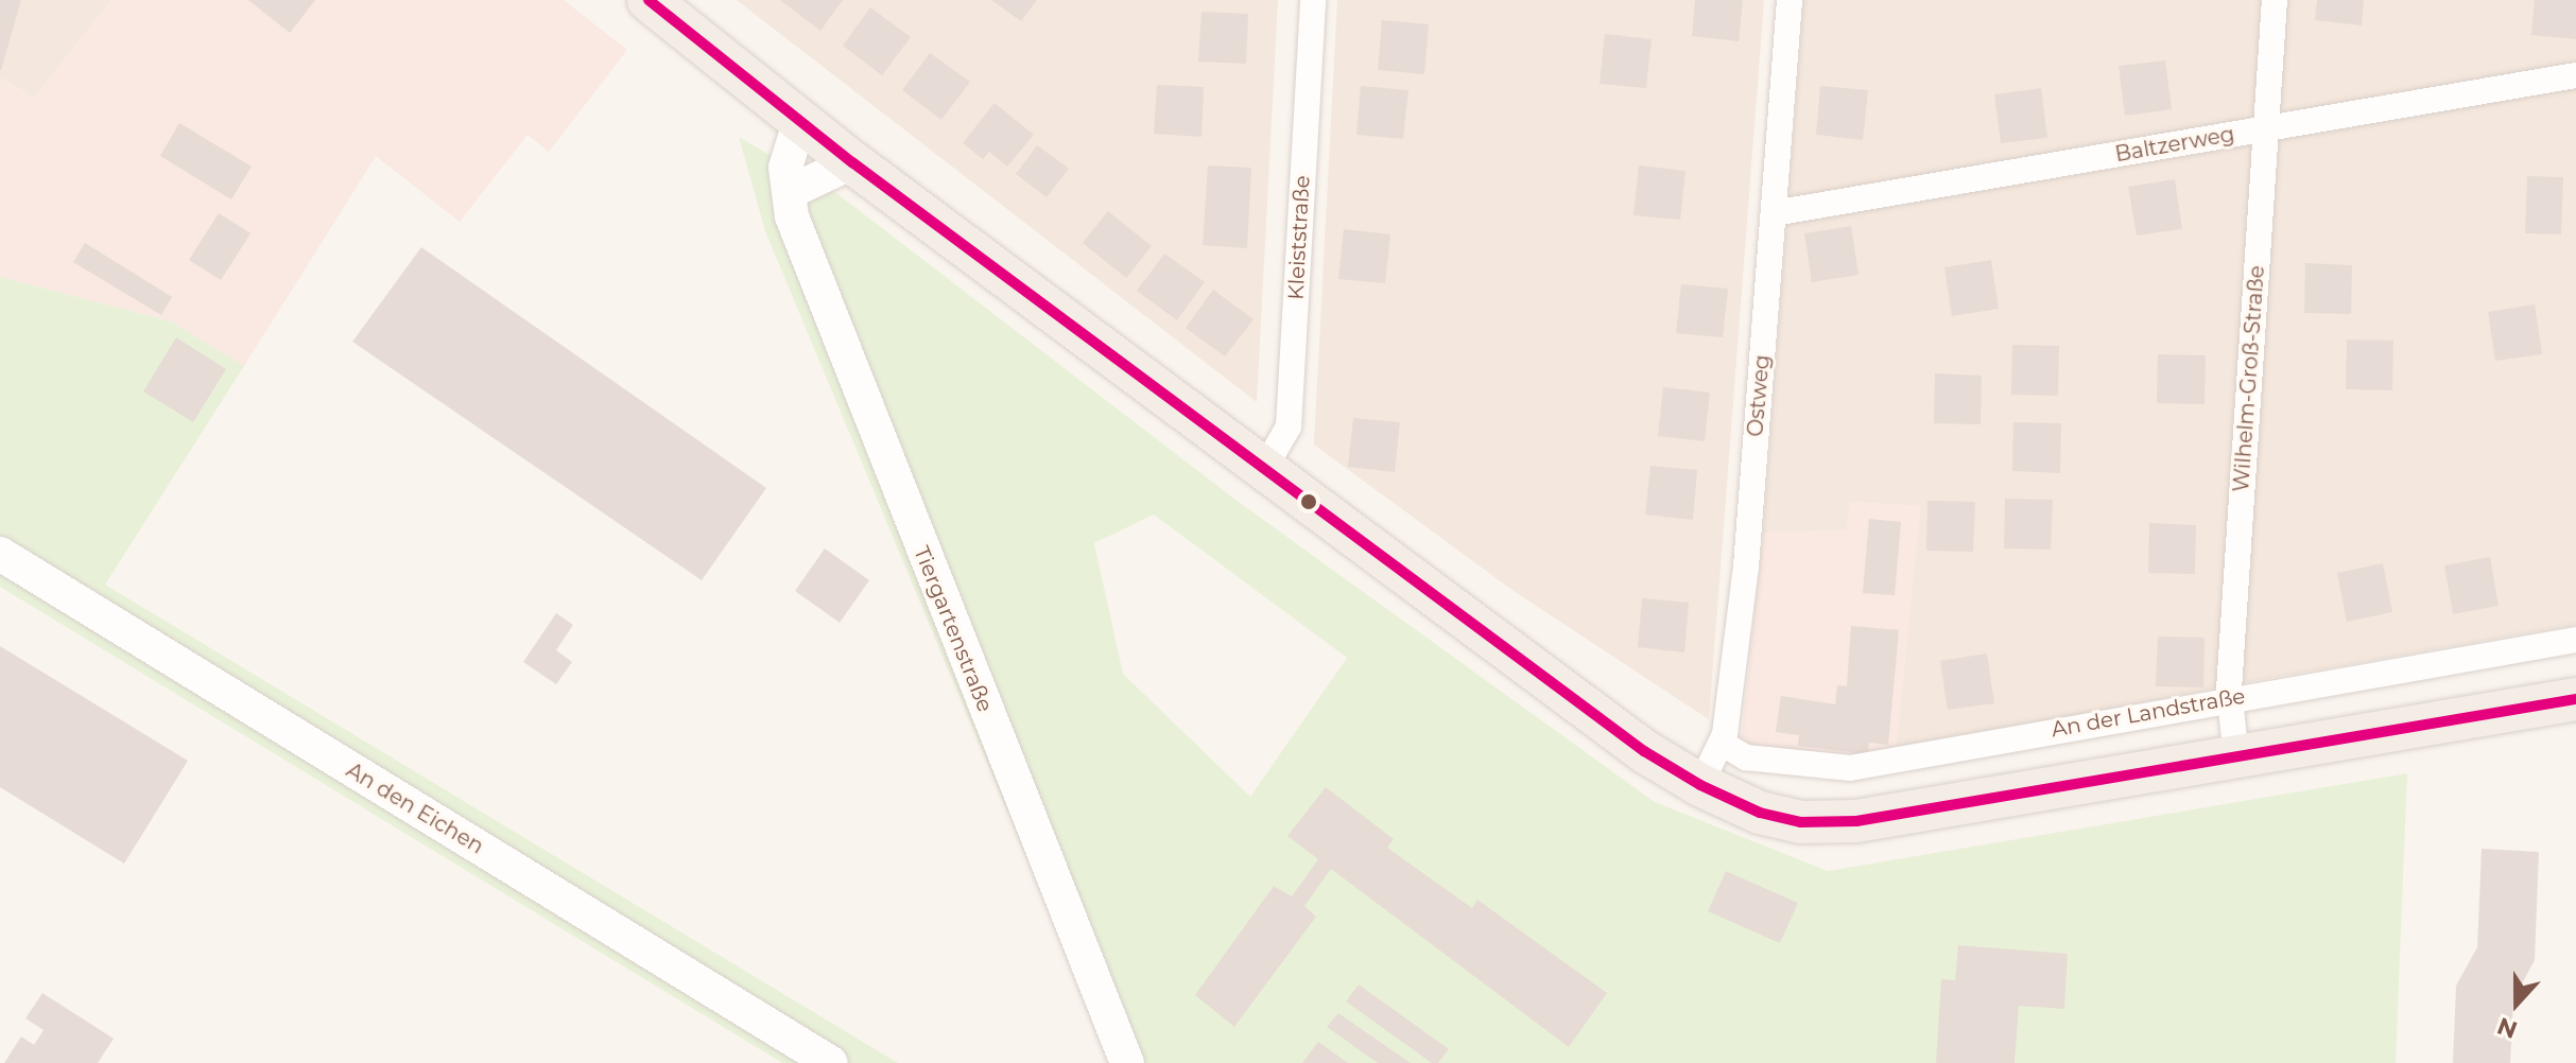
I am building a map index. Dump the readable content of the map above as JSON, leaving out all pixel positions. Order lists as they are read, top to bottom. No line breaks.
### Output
{"streets":{"street":["Baltzerweg","Kleiststraße","Wilhelm-Groß-Straße","Ostweg","Tiergartenstraße","An der Landstraße","An den Eichen"]},"crossings":[["Baltzerweg","Wilhelm-Groß-Straße"],["Baltzerweg","Ostweg"],["Wilhelm-Groß-Straße","An der Landstraße"],["Ostweg","An der Landstraße"]],"north":"bottom"}
